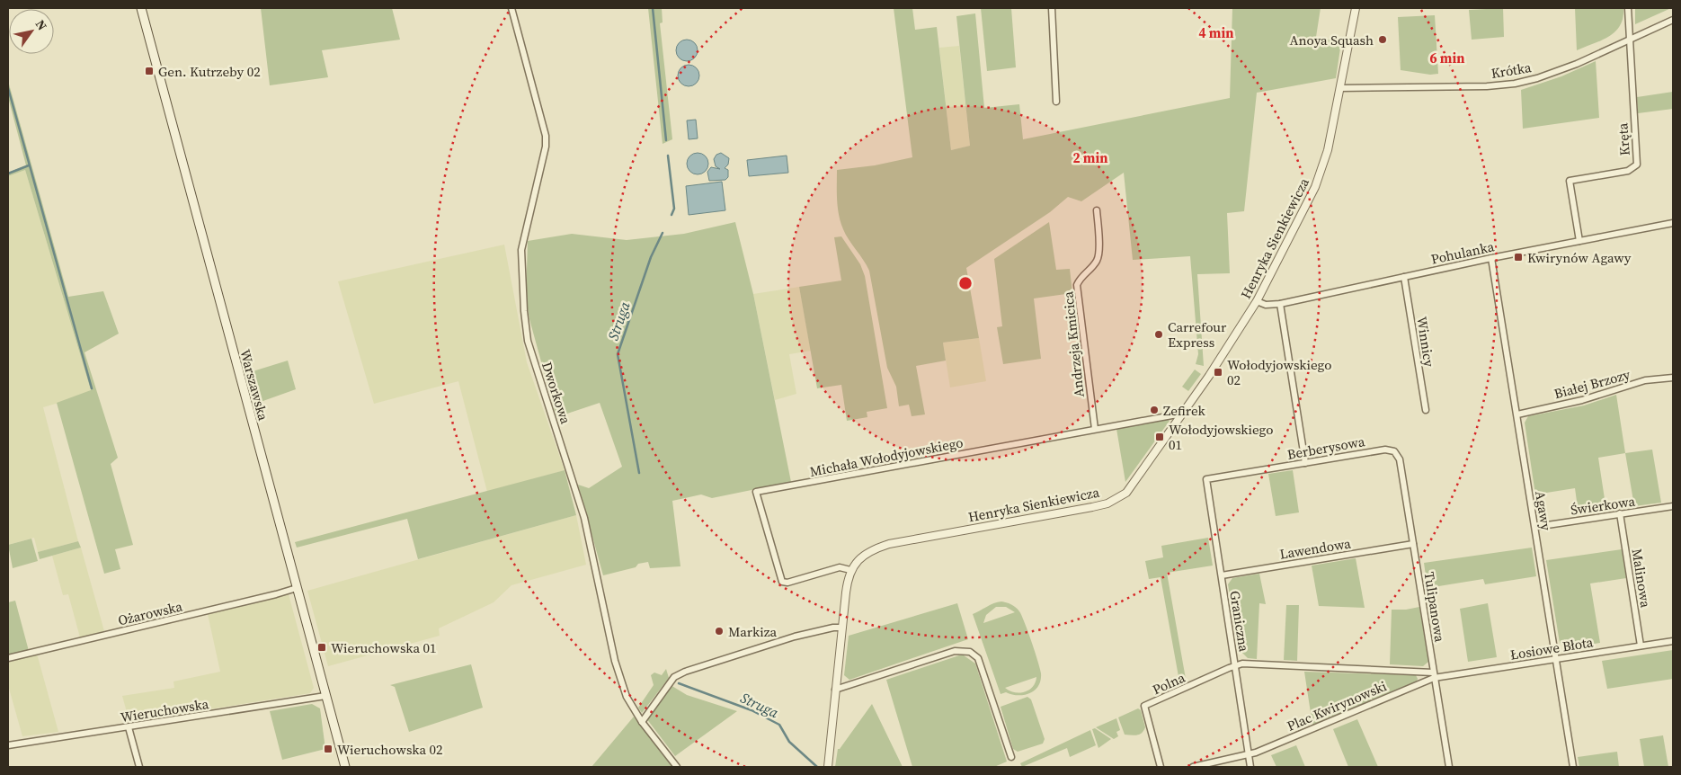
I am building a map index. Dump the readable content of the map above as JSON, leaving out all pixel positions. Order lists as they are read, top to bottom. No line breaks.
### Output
{"streets":{"main road":["Warszawska"],"street":["Krótka","Kręta","Henryka Sienkiewicza","Pohulanka","Winnicy","Andrzeja Kmicica","Białej Brzozy","Dworkowa","Berberysowa","Michała Wołodyjowskiego","Świerkowa","Agawy","Lawendowa","Malinowa","Tulipanowa","Ożarowska","Graniczna","Łosiowe Błota","Polna","Plac Kwirynowski","Wieruchowska"]},"crossings":[["Krótka","Kręta"],["Krótka","Henryka Sienkiewicza"],["Kręta","Pohulanka"],["Henryka Sienkiewicza","Pohulanka"],["Henryka Sienkiewicza","Michała Wołodyjowskiego"],["Pohulanka","Winnicy"],["Pohulanka","Agawy"],["Andrzeja Kmicica","Michała Wołodyjowskiego"],["Białej Brzozy","Agawy"],["Warszawska","Ożarowska"],["Warszawska","Wieruchowska"],["Berberysowa","Tulipanowa"],["Berberysowa","Graniczna"],["Świerkowa","Agawy"],["Świerkowa","Malinowa"],["Agawy","Łosiowe Błota"],["Lawendowa","Tulipanowa"],["Lawendowa","Graniczna"],["Malinowa","Łosiowe Błota"],["Tulipanowa","Łosiowe Błota"],["Tulipanowa","Plac Kwirynowski"],["Graniczna","Polna"],["Graniczna","Plac Kwirynowski"],["Łosiowe Błota","Plac Kwirynowski"],["Polna","Plac Kwirynowski"]],"water":["Struga"],"places":{"other":["Anoya Squash","Carrefour Express","Zefirek","Markiza"],"transit":["Gen. Kutrzeby 02","Kwirynów Agawy","Wołodyjowskiego 02","Wołodyjowskiego 01","Wieruchowska 01","Wieruchowska 02"]},"north":"top right","rings":["4 min","6 min","2 min"]}
